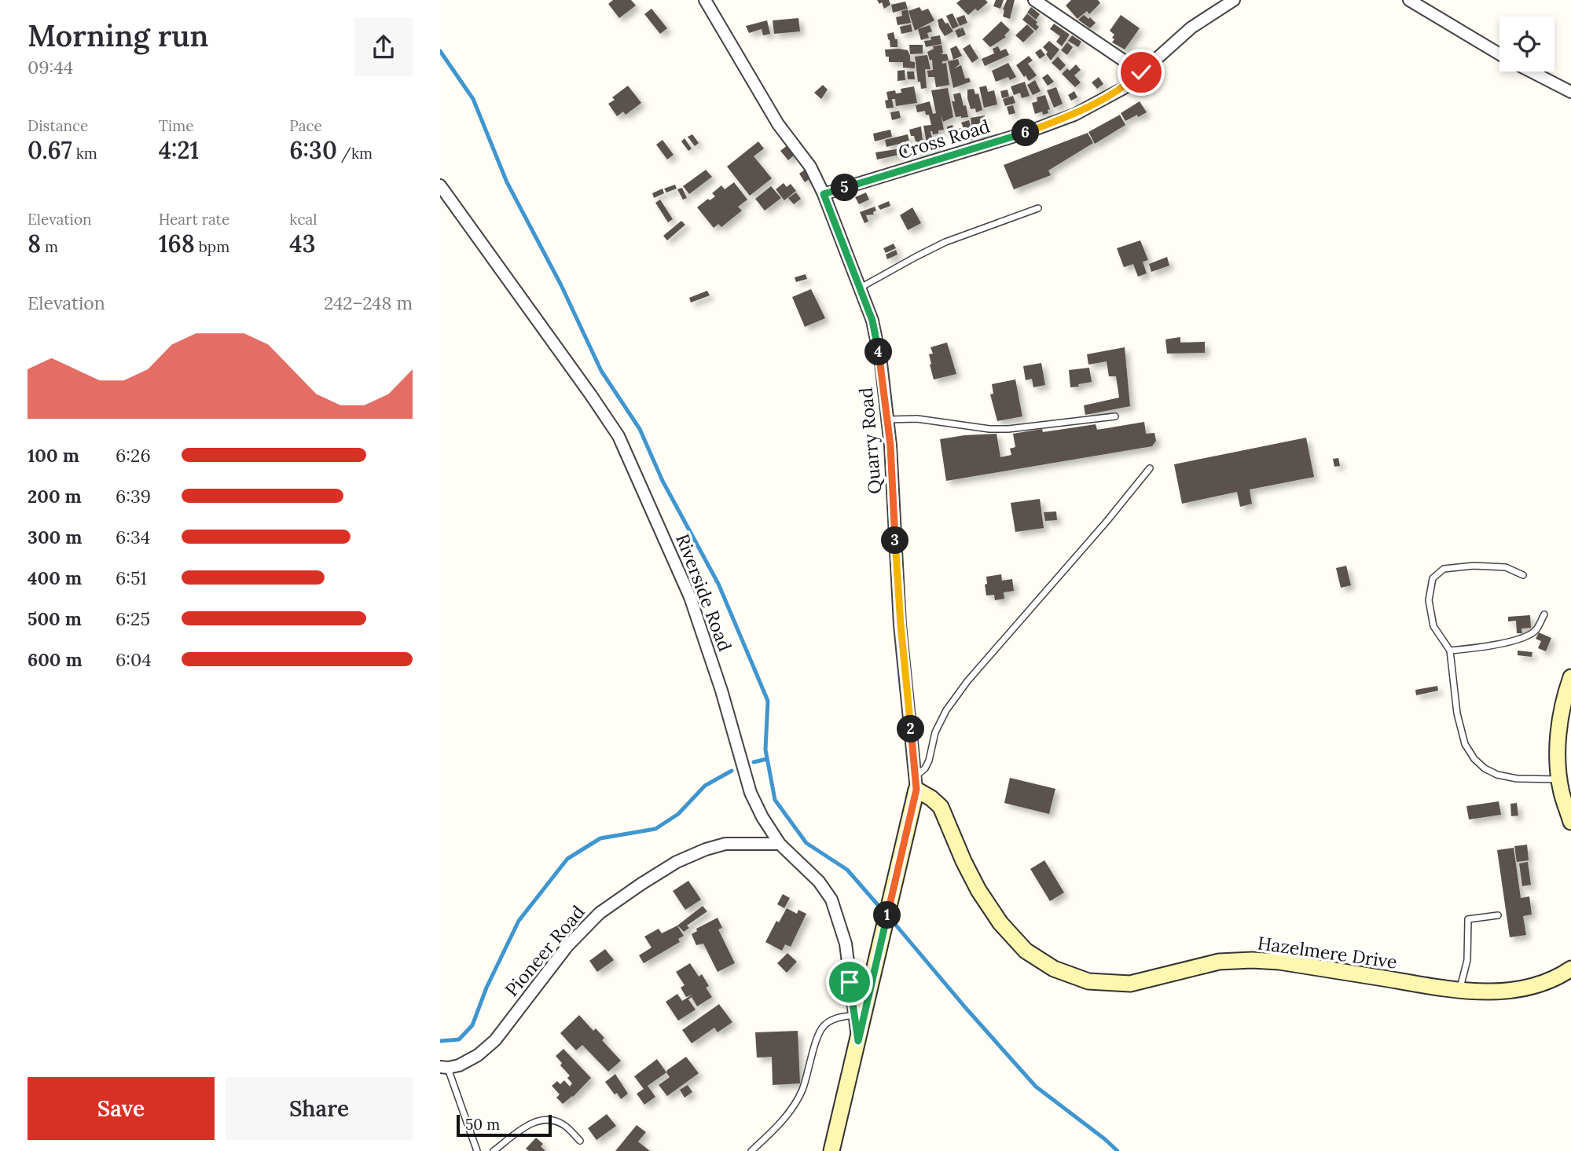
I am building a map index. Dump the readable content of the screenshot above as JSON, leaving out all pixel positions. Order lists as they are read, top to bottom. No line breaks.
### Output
{"streets":{"street":["Cross Road","Quarry Road","Riverside Road","Pioneer Road","Hazelmere Drive"]},"crossings":[["Cross Road","Quarry Road"],["Quarry Road","Hazelmere Drive"],["Riverside Road","Pioneer Road"]],"scale_bar":"50 m","page":{"heading":["Morning run","09:44"],"stats":[["Distance","0.67 km"],["Time","4:21"],["Pace","6:30 /km"],["Elevation","8 m"],["Heart rate","168 bpm"],["kcal","43"]],"pins":["6","5","4","3","2","1"],"chart":["Elevation","242–248 m"],"list":[{"name":"100 m","note":"6:26"},{"name":"200 m","note":"6:39"},{"name":"300 m","note":"6:34"},{"name":"400 m","note":"6:51"},{"name":"500 m","note":"6:25"},{"name":"600 m","note":"6:04"}],"buttons":["Save","Share"],"scale":"50 m"}}
